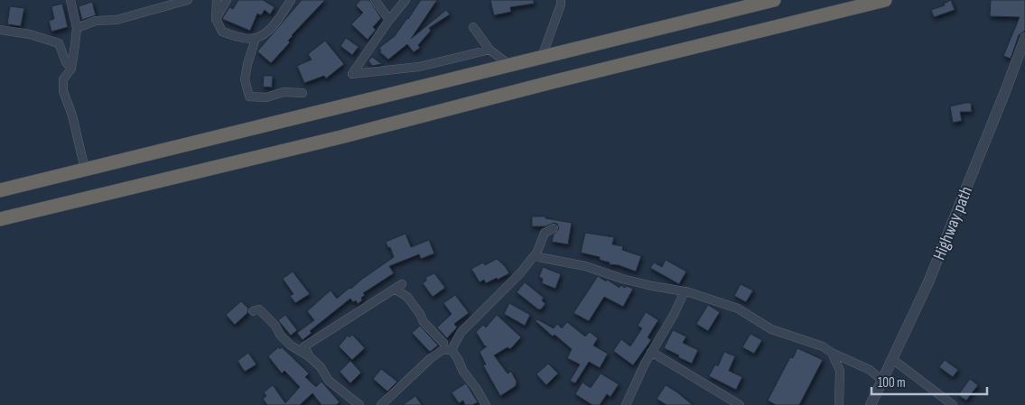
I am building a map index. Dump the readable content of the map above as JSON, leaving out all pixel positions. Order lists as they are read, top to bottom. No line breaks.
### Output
{"streets":{"street":["Highway path"]},"scale_bar":"100 m"}
